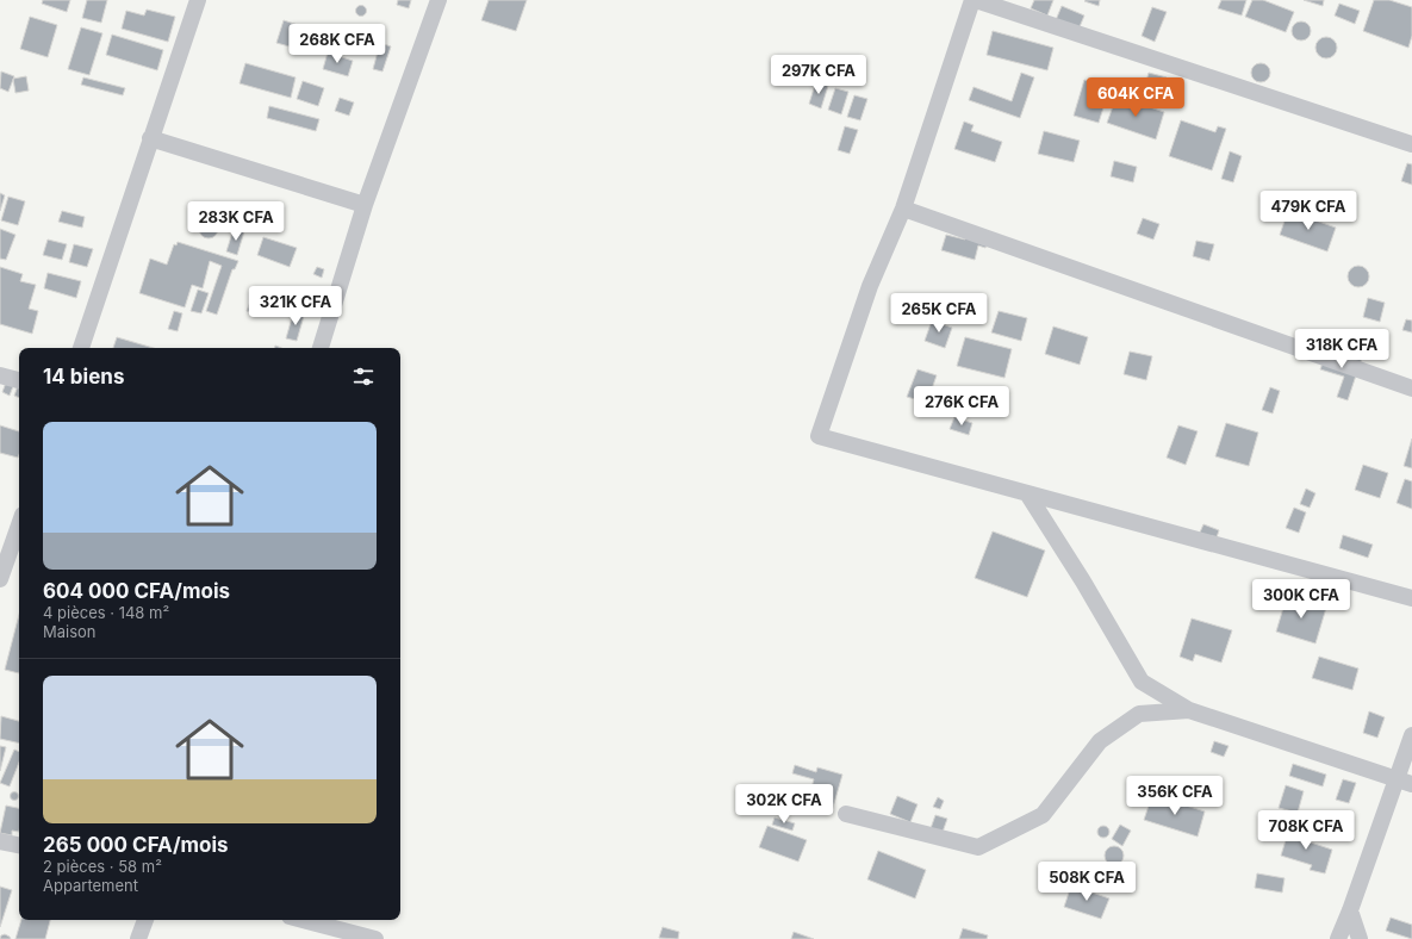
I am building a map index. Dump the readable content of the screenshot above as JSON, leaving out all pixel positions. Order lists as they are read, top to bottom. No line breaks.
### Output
{"page":{"price":["268K CFA","297K CFA","604K CFA","479K CFA","283K CFA","321K CFA","265K CFA","318K CFA","276K CFA","300K CFA","356K CFA","302K CFA","708K CFA","508K CFA"],"heading":"14 biens","list":[{"name":"604 000 CFA/mois","note":"4 pièces · 148 m² · Maison"},{"name":"265 000 CFA/mois","note":"2 pièces · 58 m² · Appartement"}]}}
